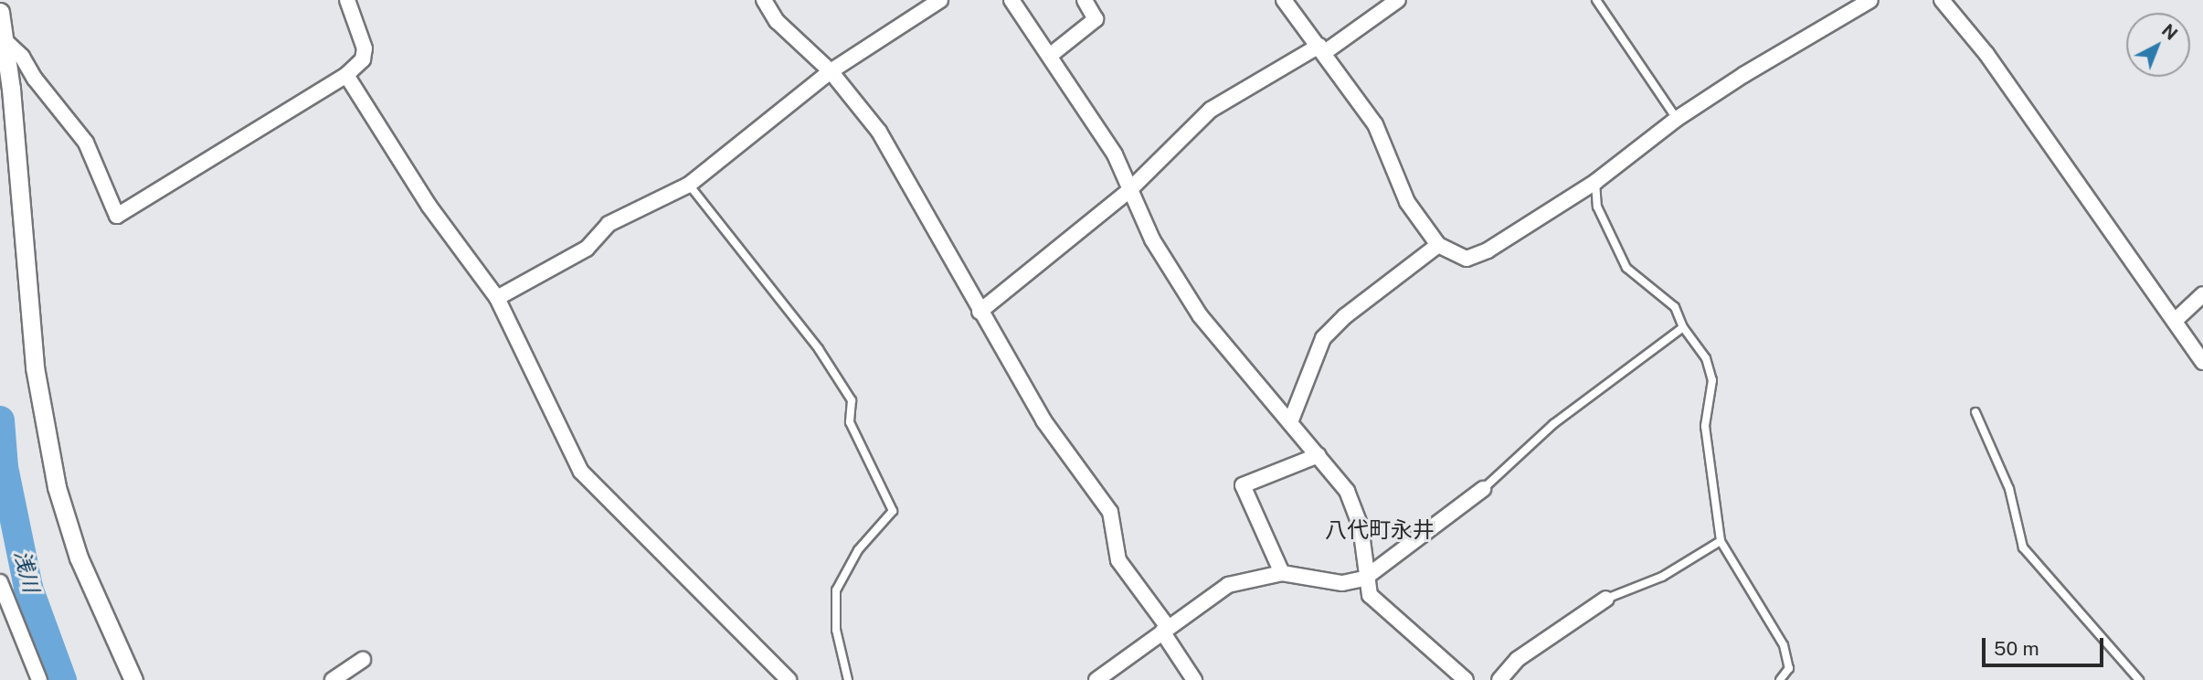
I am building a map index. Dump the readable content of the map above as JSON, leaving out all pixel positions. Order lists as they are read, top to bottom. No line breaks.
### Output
{"districts":["八代町永井"],"water":["浅川"],"scale_bar":"50 m","north":"top right"}
